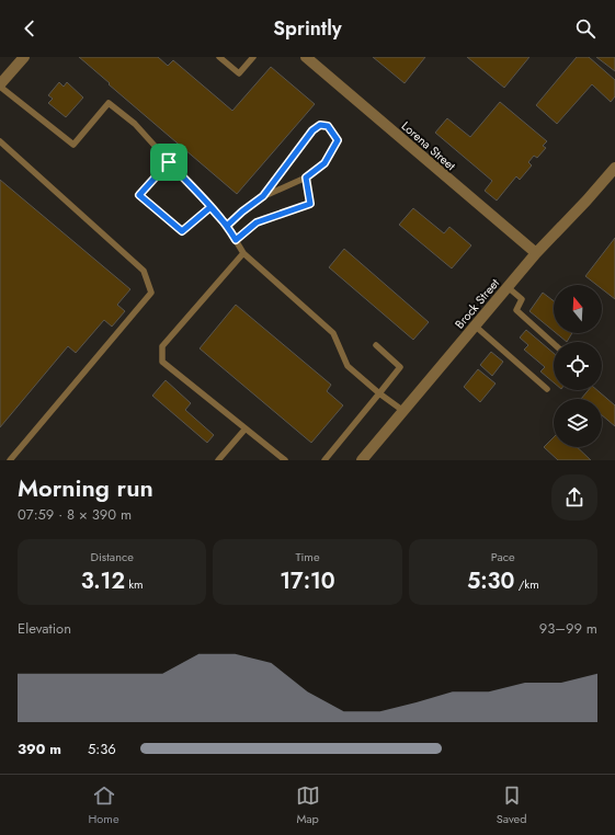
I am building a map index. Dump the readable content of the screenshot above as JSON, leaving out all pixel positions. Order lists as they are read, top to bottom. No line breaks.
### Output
{"streets":{"street":["Lorena Street","Brock Street"]},"crossings":[["Lorena Street","Brock Street"]],"north":"top","page":{"header":"Sprintly","heading":["Morning run","07:59 · 8 × 390 m"],"stats":[["Distance","3.12 km"],["Time","17:10"],["Pace","5:30 /km"]],"chart":["Elevation","93–99 m"],"list":[{"name":"390 m","note":"5:36"}],"tabs":["Home","Map","Saved"]}}
